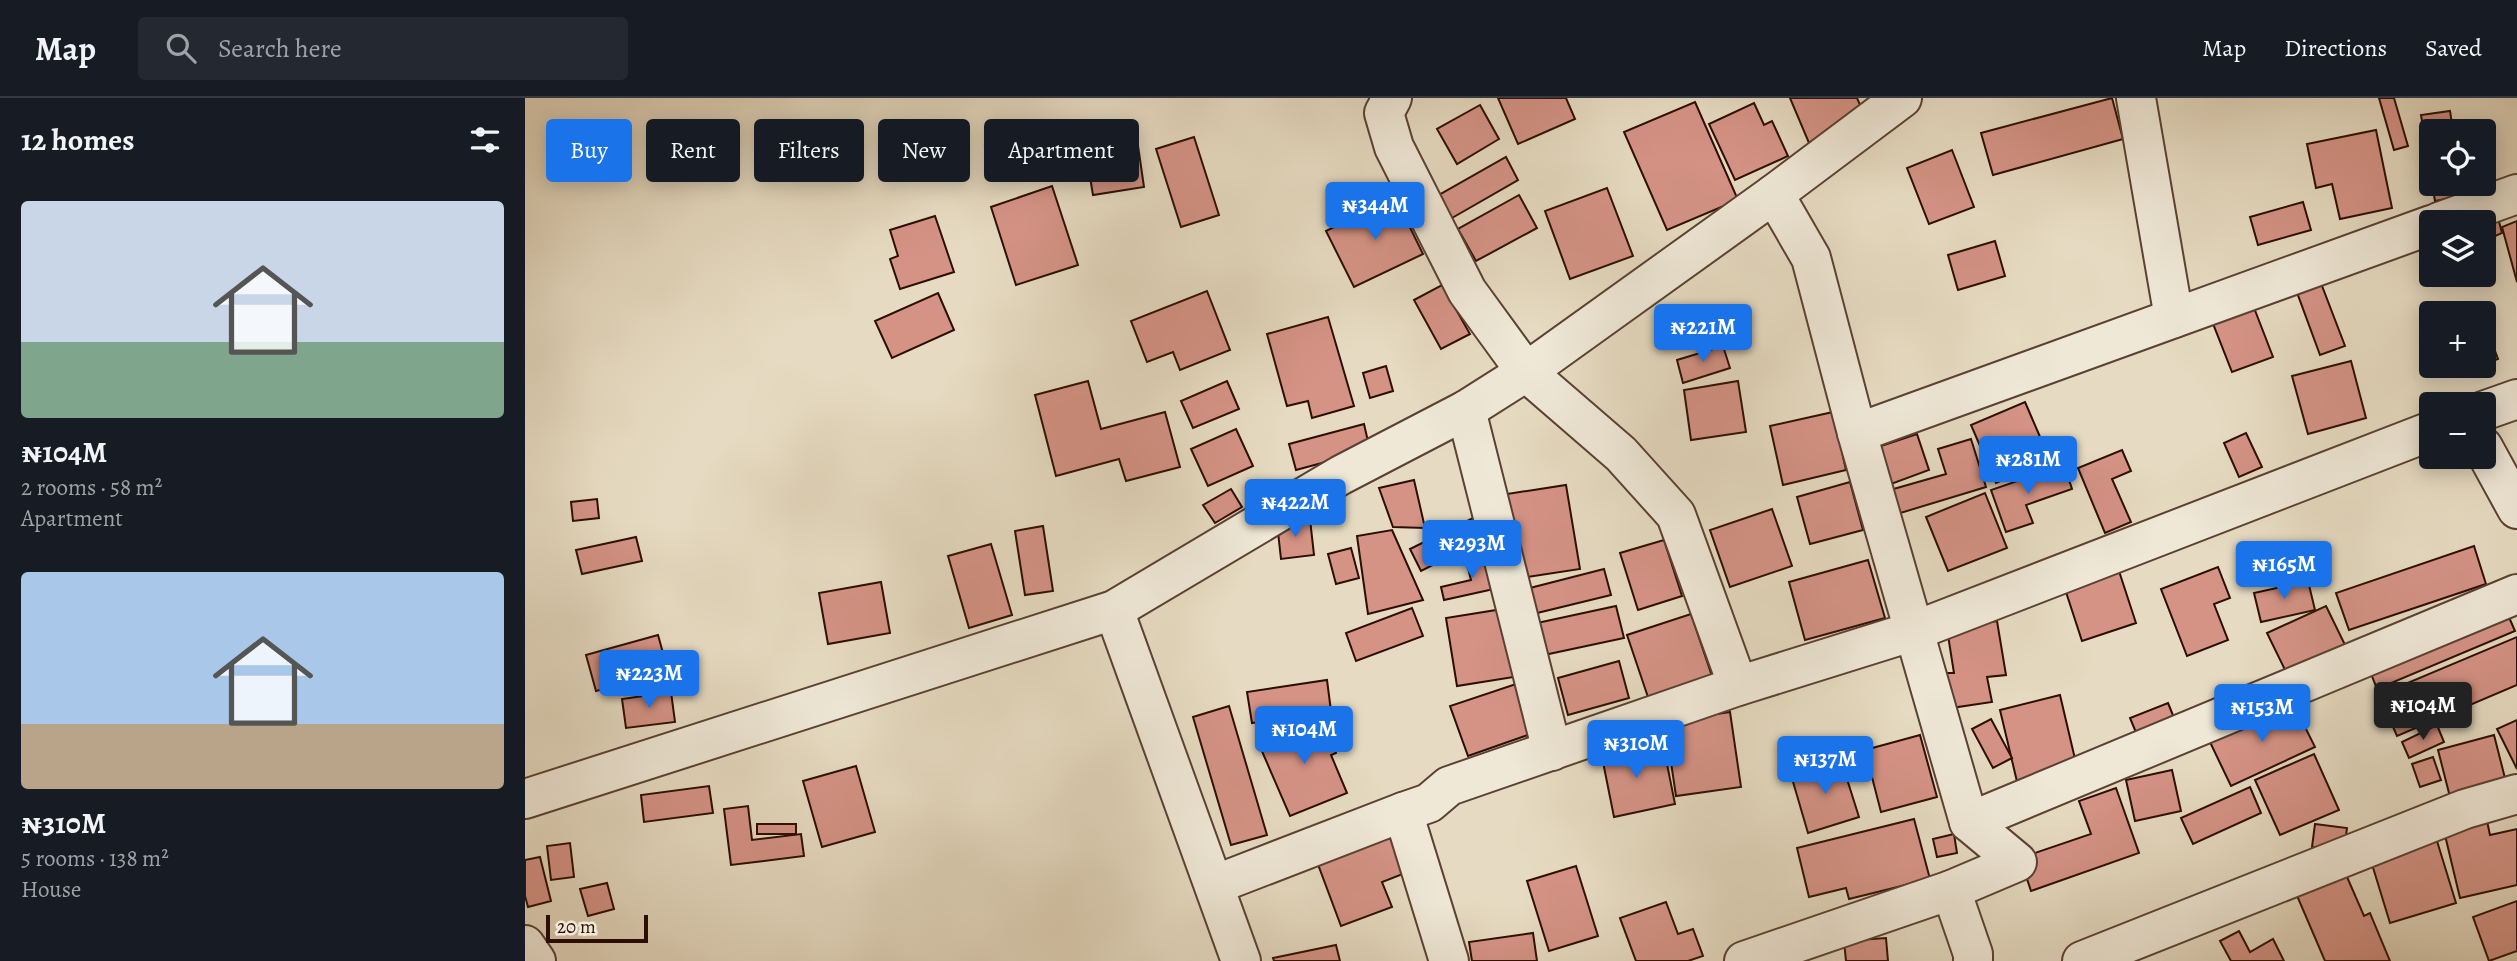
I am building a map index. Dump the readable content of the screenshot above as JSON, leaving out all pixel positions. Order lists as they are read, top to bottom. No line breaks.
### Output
{"scale_bar":"20 m","page":{"header":"Map","search":"Search here","nav":["Map","Directions","Saved"],"heading":"12 homes","map_buttons":["+","−"],"chip":["Buy","Rent","Filters","New","Apartment"],"list":[{"name":"₦104M","note":"2 rooms · 58 m² · Apartment"},{"name":"₦310M","note":"5 rooms · 138 m² · House"}],"price":["₦344M","₦221M","₦281M","₦422M","₦293M","₦165M","₦223M","₦104M","₦153M","₦104M","₦310M","₦137M"],"scale":"20 m"}}
